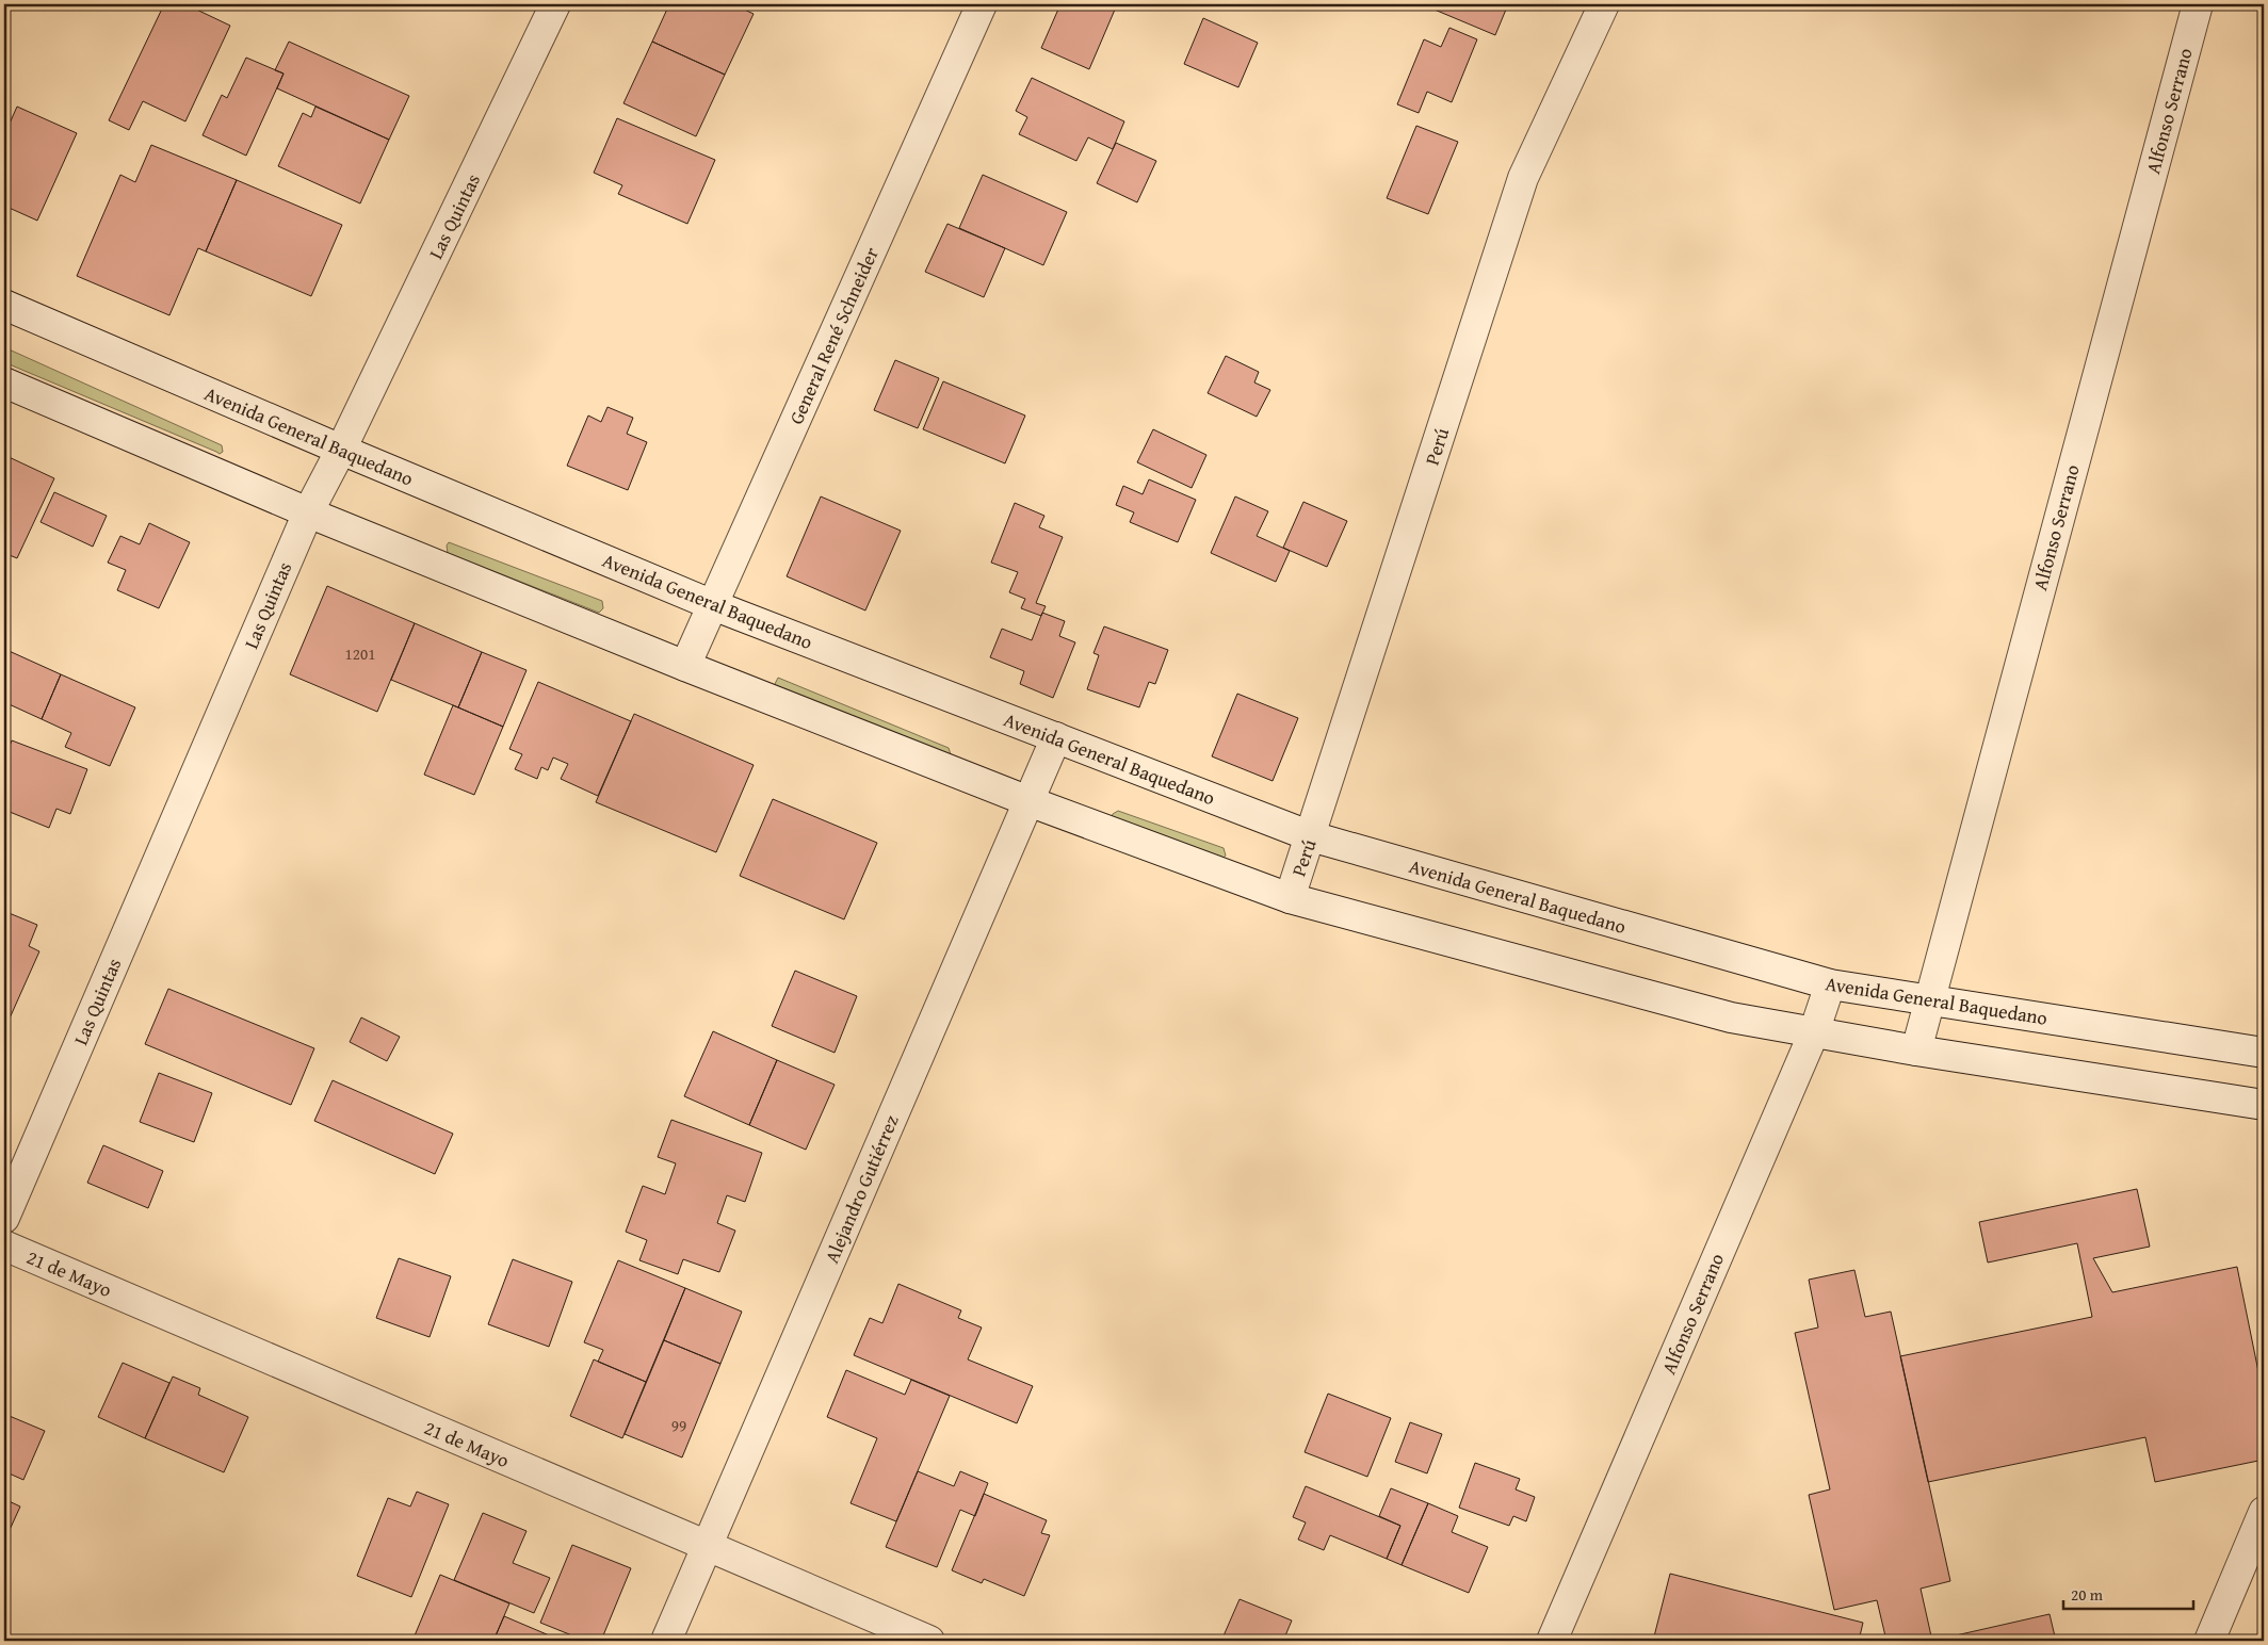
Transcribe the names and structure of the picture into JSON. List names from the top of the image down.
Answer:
{
  "streets": {
    "street": [
      "Alfonso Serrano",
      "Las Quintas",
      "General René Schneider",
      "Avenida General Baquedano",
      "Perú",
      "Alejandro Gutiérrez",
      "21 de Mayo"
    ]
  },
  "crossings": [
    ["Alfonso Serrano", "Avenida General Baquedano"],
    ["Las Quintas", "Avenida General Baquedano"],
    ["General René Schneider", "Avenida General Baquedano"],
    ["Avenida General Baquedano", "Perú"],
    ["Avenida General Baquedano", "Alejandro Gutiérrez"],
    ["Alejandro Gutiérrez", "21 de Mayo"]
  ],
  "house_numbers": ["1201", "99"],
  "scale_bar": "20 m"
}
